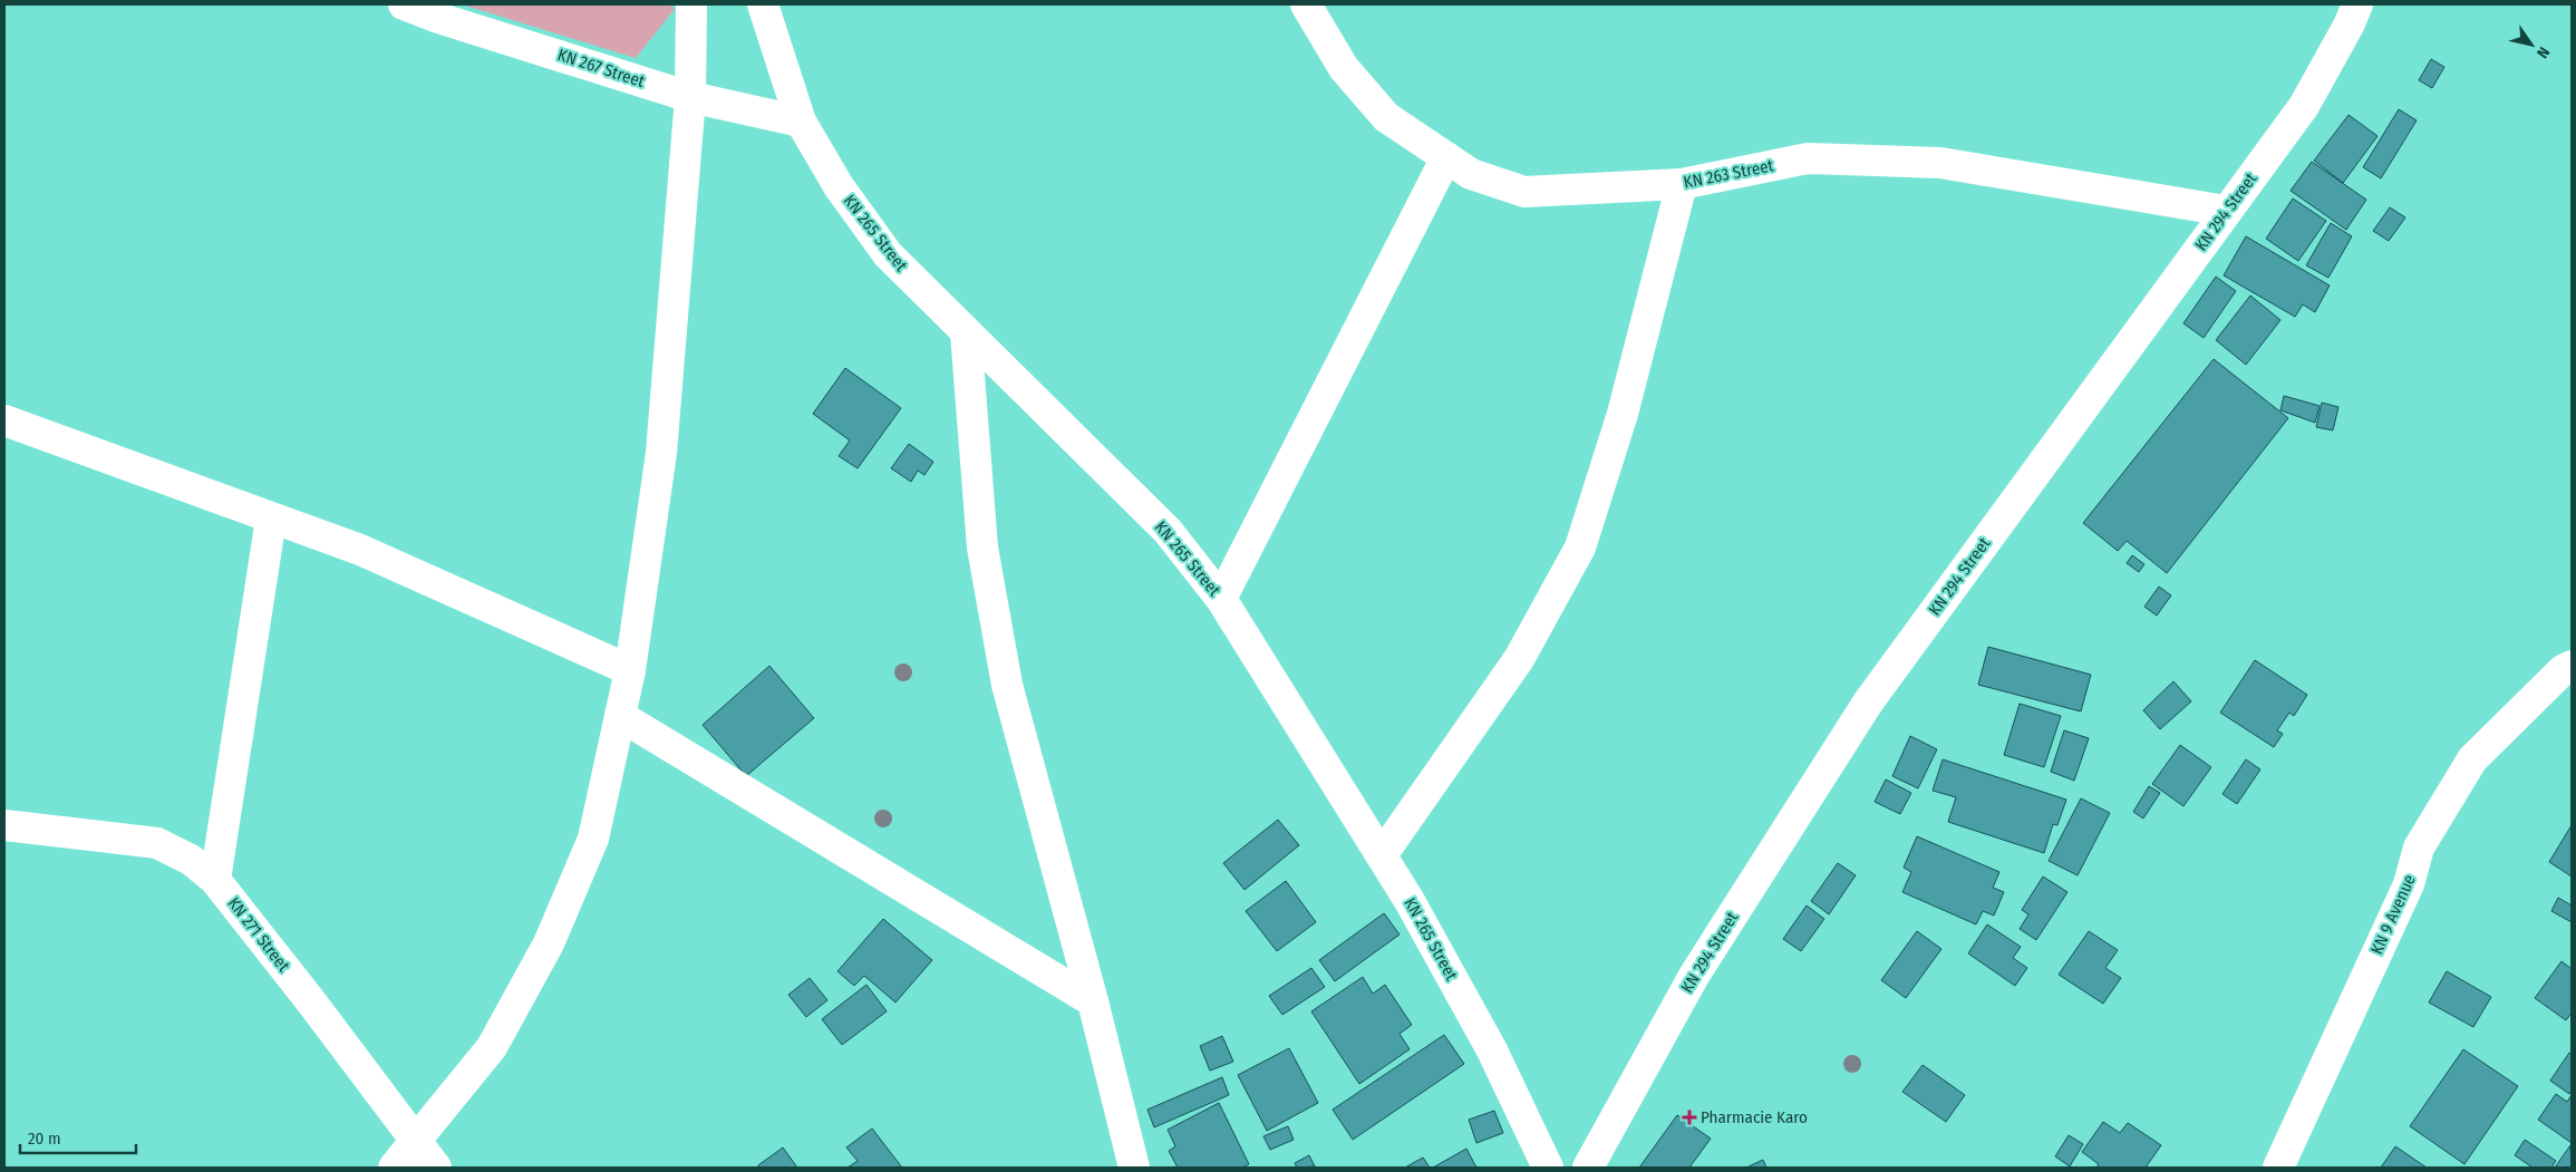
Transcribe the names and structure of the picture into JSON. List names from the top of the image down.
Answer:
{
  "streets": {
    "street": [
      "KN 267 Street",
      "KN 263 Street",
      "KN 294 Street",
      "KN 265 Street",
      "KN 9 Avenue",
      "KN 271 Street"
    ]
  },
  "crossings": [
    ["KN 267 Street", "KN 265 Street"],
    ["KN 263 Street", "KN 294 Street"]
  ],
  "places": {
    "health": ["Pharmacie Karo"]
  },
  "scale_bar": "20 m",
  "north": "bottom right"
}
